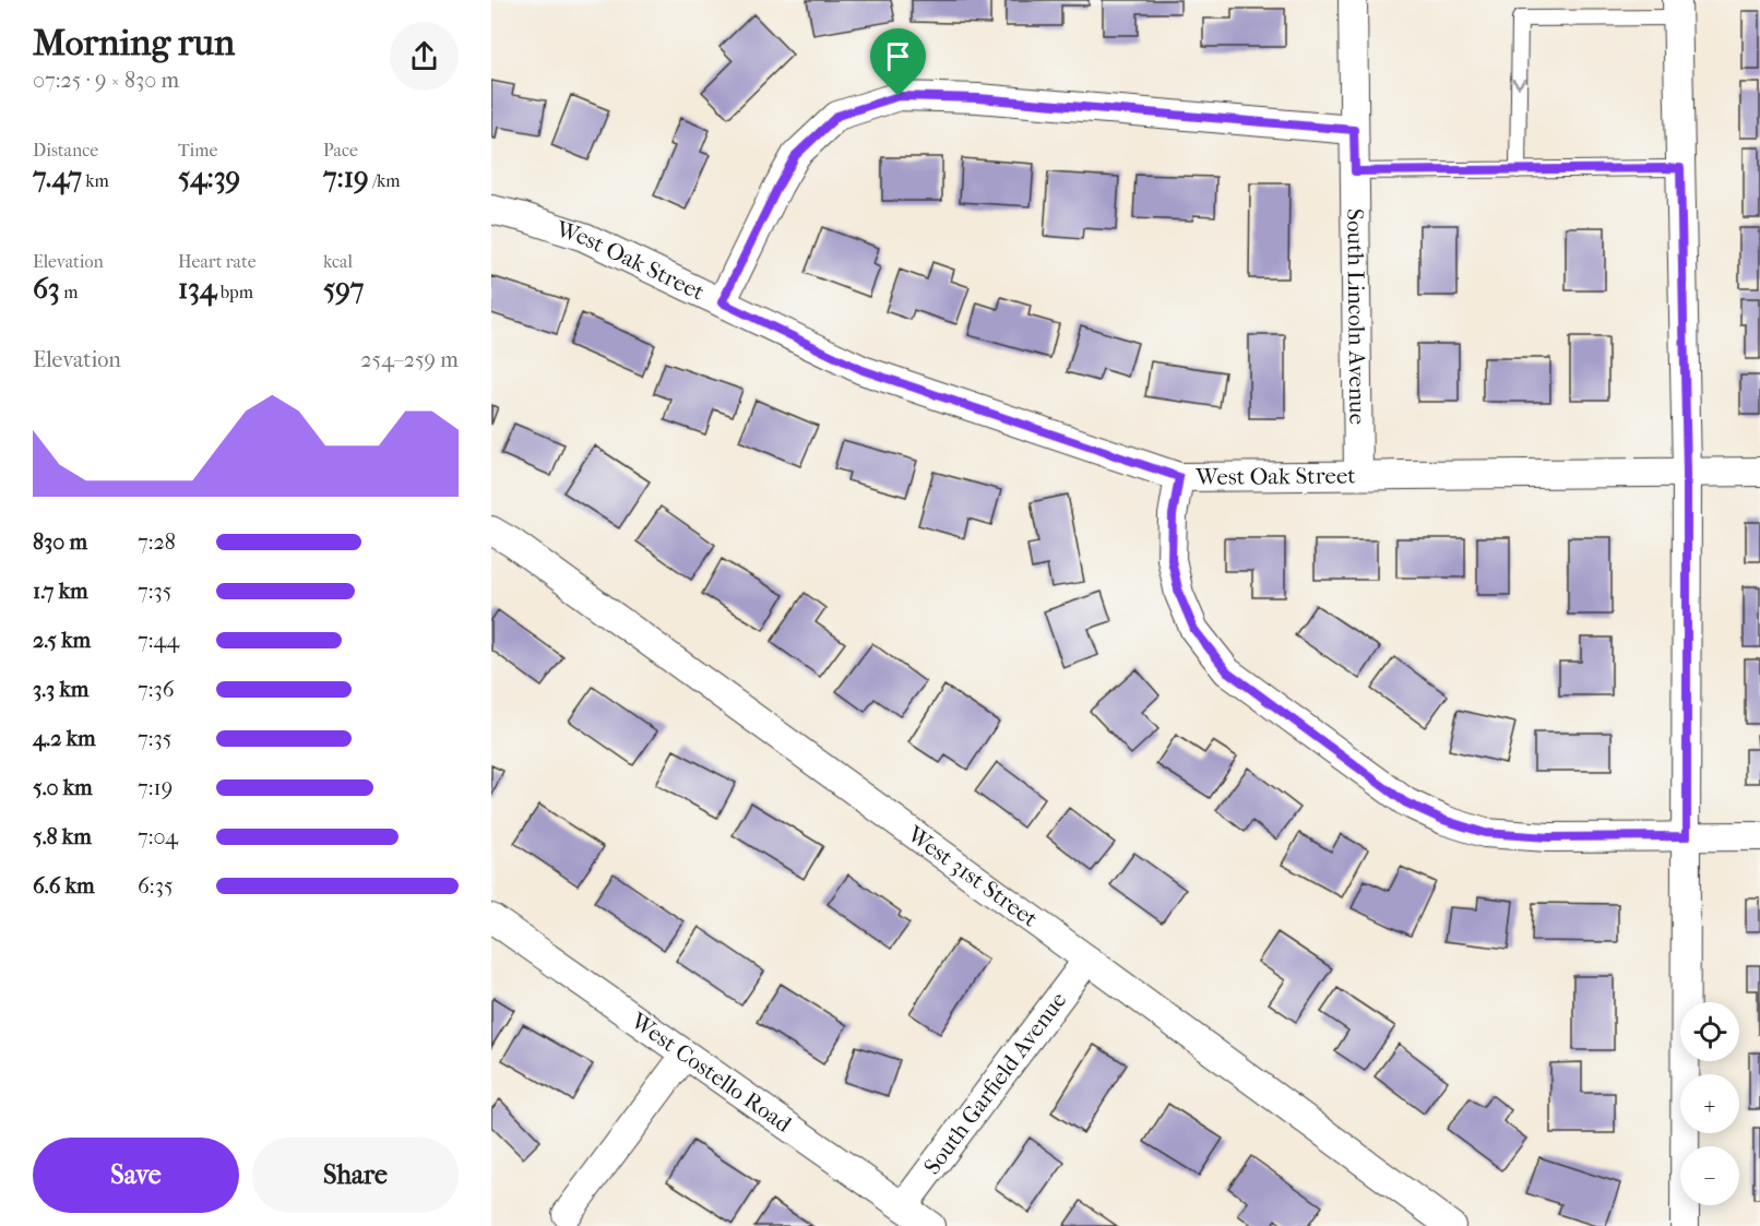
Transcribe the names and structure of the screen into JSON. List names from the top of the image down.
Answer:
{
  "streets": {
    "street": [
      "West Oak Street",
      "South Lincoln Avenue",
      "West 31st Street",
      "West Costello Road",
      "South Garfield Avenue"
    ]
  },
  "crossings": [
    ["West Oak Street", "South Lincoln Avenue"],
    ["West 31st Street", "South Garfield Avenue"],
    ["West Costello Road", "South Garfield Avenue"]
  ],
  "page": {
    "heading": ["Morning run", "07:25 · 9 × 830 m"],
    "stats": [
      ["Distance", "7.47 km"],
      ["Time", "54:39"],
      ["Pace", "7:19 /km"],
      ["Elevation", "63 m"],
      ["Heart rate", "134 bpm"],
      ["kcal", "597"]
    ],
    "chart": ["Elevation", "254–259 m"],
    "list": [
      {
        "name": "830 m",
        "note": "7:28"
      },
      {
        "name": "1.7 km",
        "note": "7:35"
      },
      {
        "name": "2.5 km",
        "note": "7:44"
      },
      {
        "name": "3.3 km",
        "note": "7:36"
      },
      {
        "name": "4.2 km",
        "note": "7:35"
      },
      {
        "name": "5.0 km",
        "note": "7:19"
      },
      {
        "name": "5.8 km",
        "note": "7:04"
      },
      {
        "name": "6.6 km",
        "note": "6:35"
      }
    ],
    "map_buttons": ["+", "−"],
    "buttons": ["Save", "Share"]
  }
}
